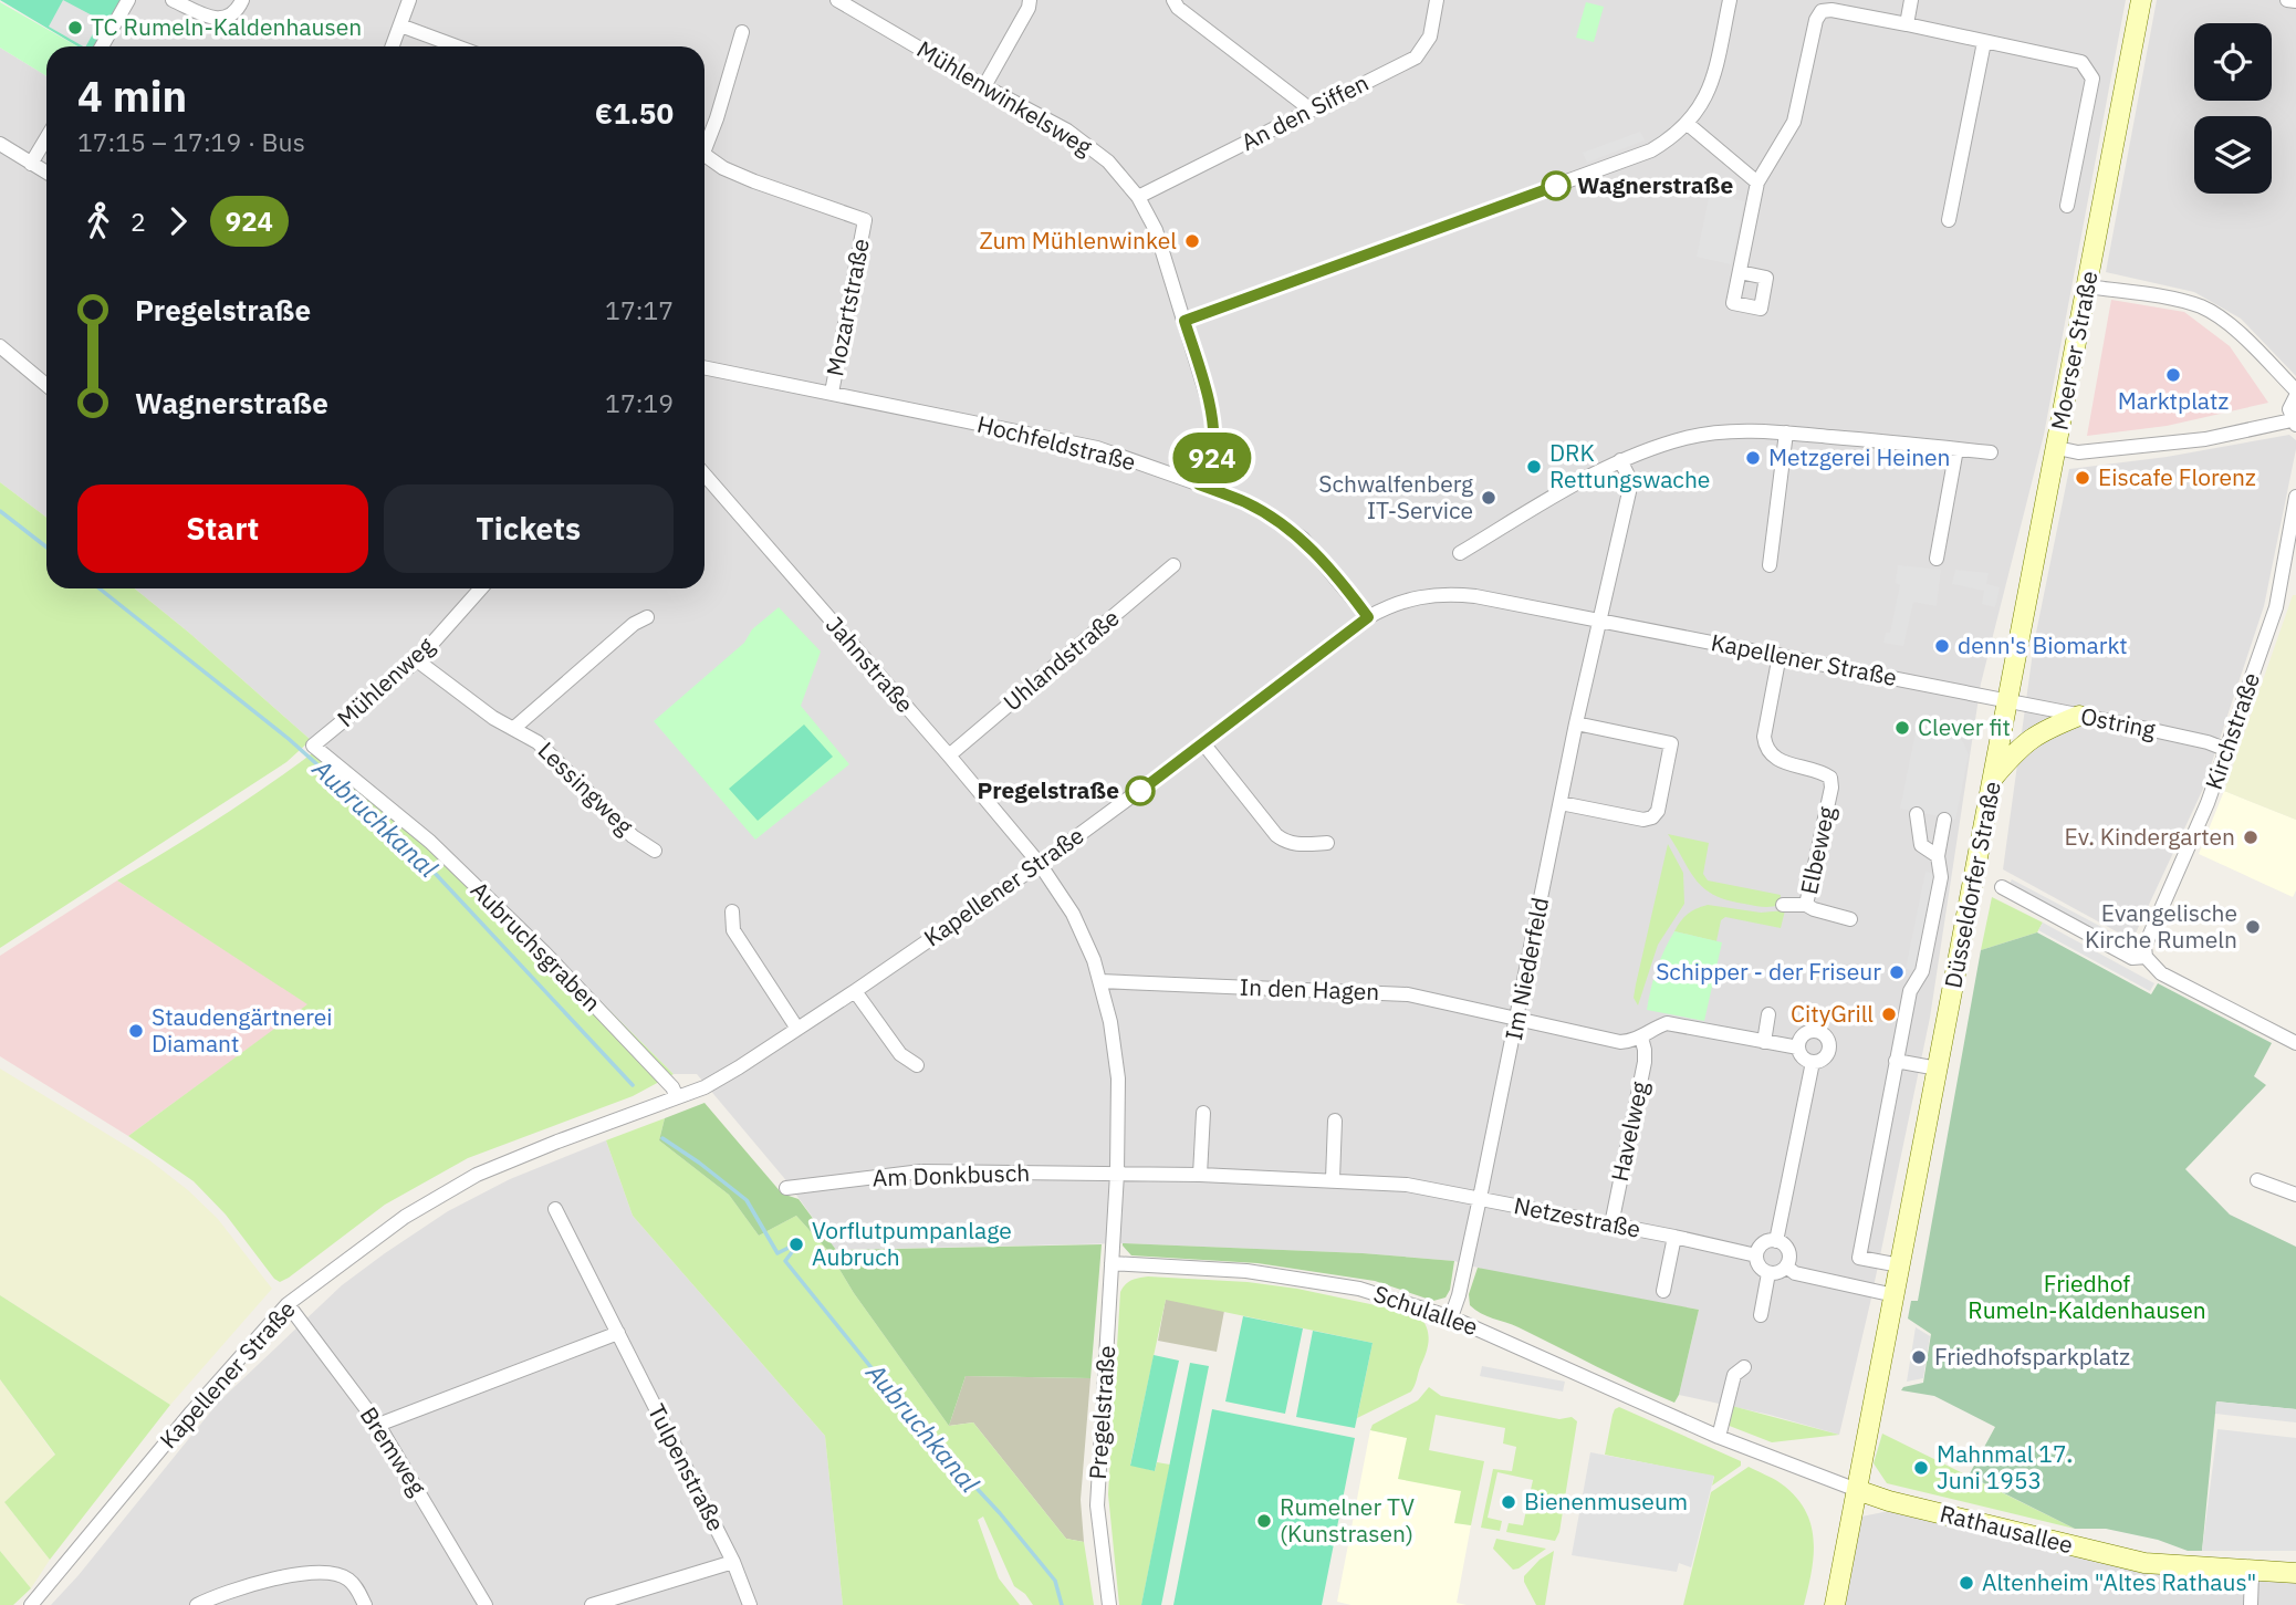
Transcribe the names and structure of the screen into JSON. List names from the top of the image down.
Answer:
{
  "streets": {
    "main road": ["Moerser Straße", "Düsseldorfer Straße", "Rathausallee"],
    "street": [
      "Mühlenwinkelsweg",
      "An den Siffen",
      "Mozartstraße",
      "Hochfeldstraße",
      "Uhlandstraße",
      "Kapellener Straße",
      "Jahnstraße",
      "Mühlenweg",
      "Ostring",
      "Kirchstraße",
      "Lessingweg",
      "Elbeweg",
      "Aubruchsgraben",
      "Im Niederfeld",
      "In den Hagen",
      "Havelweg",
      "Am Donkbusch",
      "Netzestraße",
      "Schulallee",
      "Pregelstraße",
      "Bremweg",
      "Tulpenstraße"
    ]
  },
  "crossings": [
    ["Mühlenwinkelsweg", "An den Siffen"],
    ["Mühlenwinkelsweg", "Hochfeldstraße"],
    ["Mozartstraße", "Hochfeldstraße"],
    ["Moerser Straße", "Kapellener Straße"],
    ["Moerser Straße", "Ostring"],
    ["Moerser Straße", "Düsseldorfer Straße"],
    ["Hochfeldstraße", "Kapellener Straße"],
    ["Uhlandstraße", "Jahnstraße"],
    ["Kapellener Straße", "Jahnstraße"],
    ["Kapellener Straße", "Ostring"],
    ["Kapellener Straße", "Elbeweg"],
    ["Kapellener Straße", "Düsseldorfer Straße"],
    ["Kapellener Straße", "Aubruchsgraben"],
    ["Kapellener Straße", "Im Niederfeld"],
    ["Kapellener Straße", "Pregelstraße"],
    ["Kapellener Straße", "Bremweg"],
    ["Jahnstraße", "Pregelstraße"],
    ["Mühlenweg", "Lessingweg"],
    ["Mühlenweg", "Aubruchsgraben"],
    ["Ostring", "Kirchstraße"],
    ["Ostring", "Düsseldorfer Straße"],
    ["Düsseldorfer Straße", "Schulallee"],
    ["Düsseldorfer Straße", "Rathausallee"],
    ["Im Niederfeld", "In den Hagen"],
    ["Im Niederfeld", "Netzestraße"],
    ["Im Niederfeld", "Schulallee"],
    ["In den Hagen", "Havelweg"],
    ["In den Hagen", "Pregelstraße"],
    ["Havelweg", "Netzestraße"],
    ["Am Donkbusch", "Netzestraße"],
    ["Am Donkbusch", "Pregelstraße"],
    ["Schulallee", "Pregelstraße"],
    ["Schulallee", "Rathausallee"]
  ],
  "water": ["Aubruchkanal"],
  "parks": ["Friedhof Rumeln-Kaldenhausen"],
  "places": [
    "TC Rumeln-Kaldenhausen",
    "Wagnerstraße",
    "Zum Mühlenwinkel",
    "Marktplatz",
    "Metzgerei Heinen",
    "DRK Rettungswache",
    "Eiscafe Florenz",
    "Schwalfenberg IT-Service",
    "denn's Biomarkt",
    "Clever fit",
    "Pregelstraße",
    "Ev. Kindergarten",
    "Evangelische Kirche Rumeln",
    "Schipper - der Friseur",
    "CityGrill",
    "Staudengärtnerei Diamant",
    "Vorflutpumpanlage Aubruch",
    "Friedhofsparkplatz",
    "Mahnmal 17. Juni 1953",
    "Bienenmuseum",
    "Rumelner TV (Kunstrasen)",
    "Altenheim \"Altes Rathaus\""
  ],
  "lines": ["bus line 924"],
  "page": {
    "on_map": "924",
    "heading": ["4 min", "17:15 – 17:19 · Bus", "€1.50"],
    "legs": ["2", "924"],
    "list": [
      {
        "name": "Pregelstraße",
        "value": "17:17"
      },
      {
        "name": "Wagnerstraße",
        "value": "17:19"
      }
    ],
    "buttons": ["Start", "Tickets"]
  }
}
